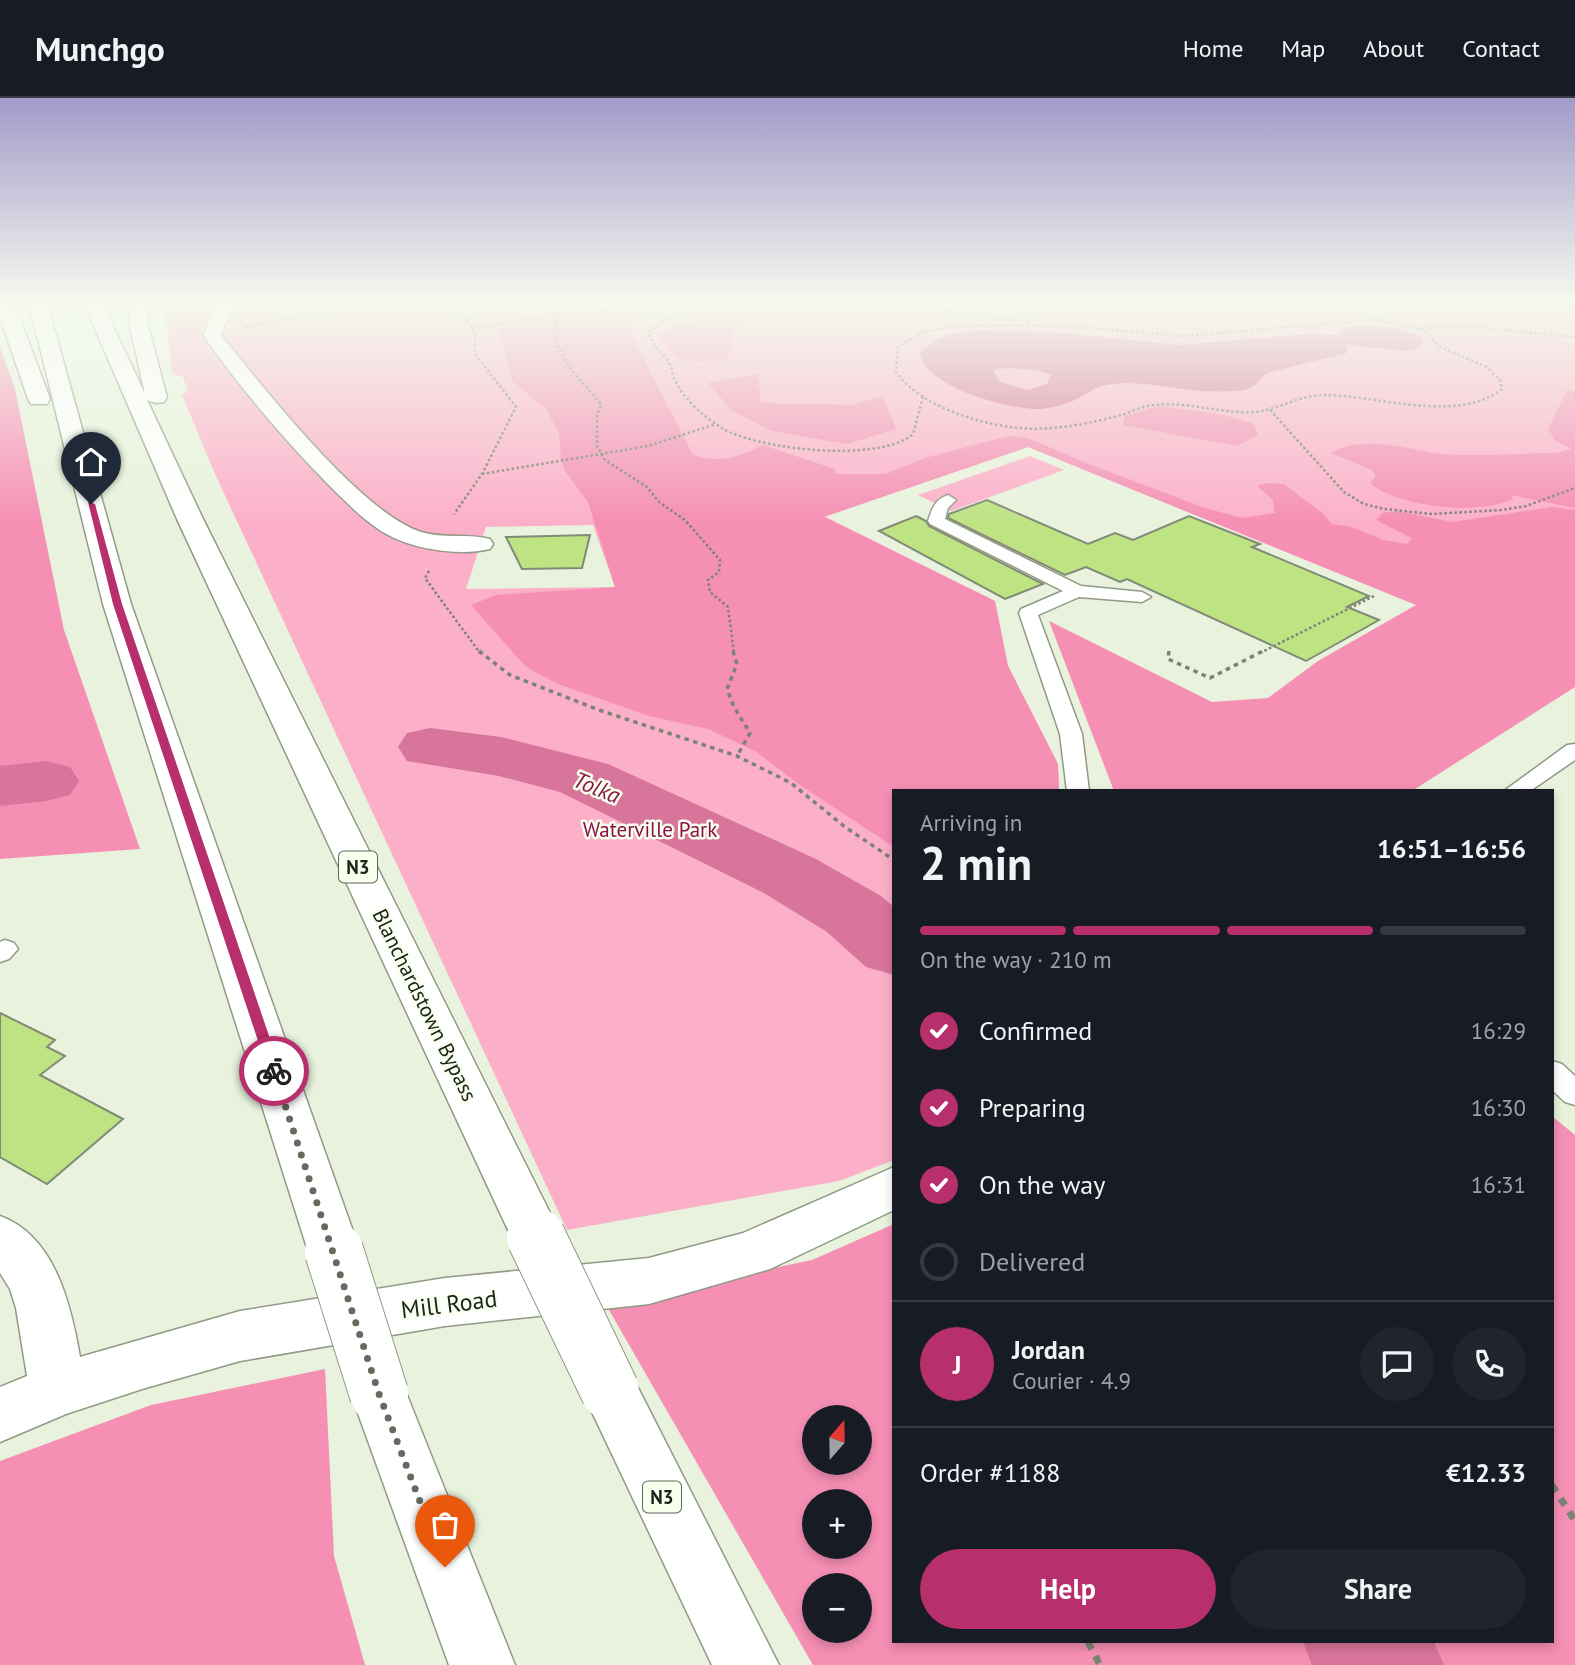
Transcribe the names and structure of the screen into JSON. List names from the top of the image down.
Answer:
{
  "streets": {
    "main road": ["N3", "Blanchardstown Bypass", "Mill Road"]
  },
  "crossings": [
    ["N3", "Blanchardstown Bypass"]
  ],
  "water": ["Tolka"],
  "parks": ["Waterville Park"],
  "north": "top",
  "page": {
    "header": "Munchgo",
    "nav": [
      "Home",
      "Map",
      "About",
      "Contact"
    ],
    "heading": ["2 min", "Arriving in", "16:51–16:56"],
    "panel": [
      "Jordan",
      "Courier · 4.9",
      "Order #1188",
      "€12.33"
    ],
    "bar": "On the way · 210 m",
    "list": [
      ["Confirmed", "16:29"],
      ["Preparing", "16:30"],
      ["On the way", "16:31"],
      "Delivered"
    ],
    "round": "J",
    "map_buttons": ["+", "−"],
    "buttons": ["Help", "Share"]
  }
}
